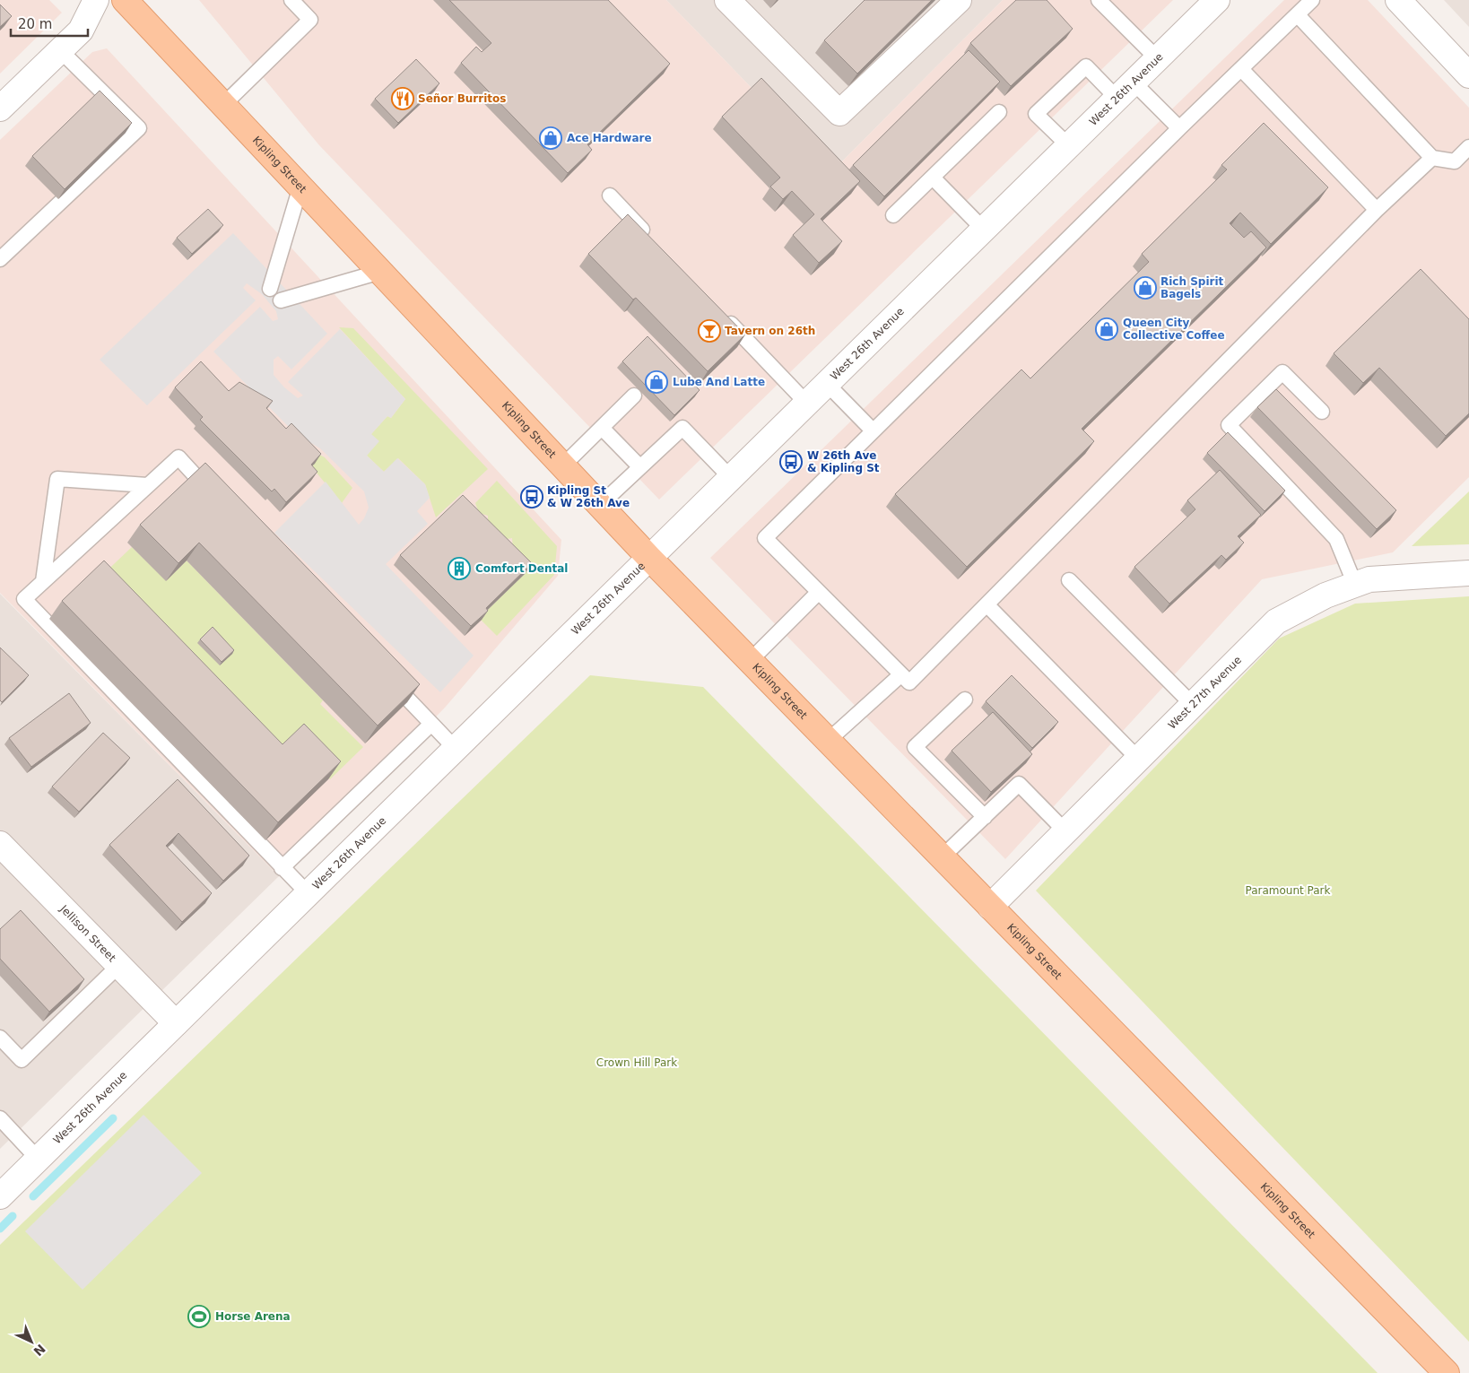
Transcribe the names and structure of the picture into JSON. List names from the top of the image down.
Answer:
{
  "streets": {
    "main road": ["Kipling Street"],
    "street": ["West 26th Avenue", "West 27th Avenue", "Jellison Street"]
  },
  "crossings": [
    ["West 26th Avenue", "Kipling Street"],
    ["West 26th Avenue", "Jellison Street"],
    ["Kipling Street", "West 27th Avenue"]
  ],
  "parks": ["Paramount Park", "Crown Hill Park"],
  "places": {
    "restaurant": ["Señor Burritos"],
    "shop": [
      "Ace Hardware",
      "Rich Spirit Bagels",
      "Queen City Collective Coffee",
      "Lube And Latte"
    ],
    "bar": ["Tavern on 26th"],
    "bus stop": ["W 26th Ave & Kipling St", "Kipling St & W 26th Ave"],
    "building": ["Comfort Dental"],
    "sports": ["Horse Arena"]
  },
  "scale_bar": "20 m",
  "north": "bottom right"
}
